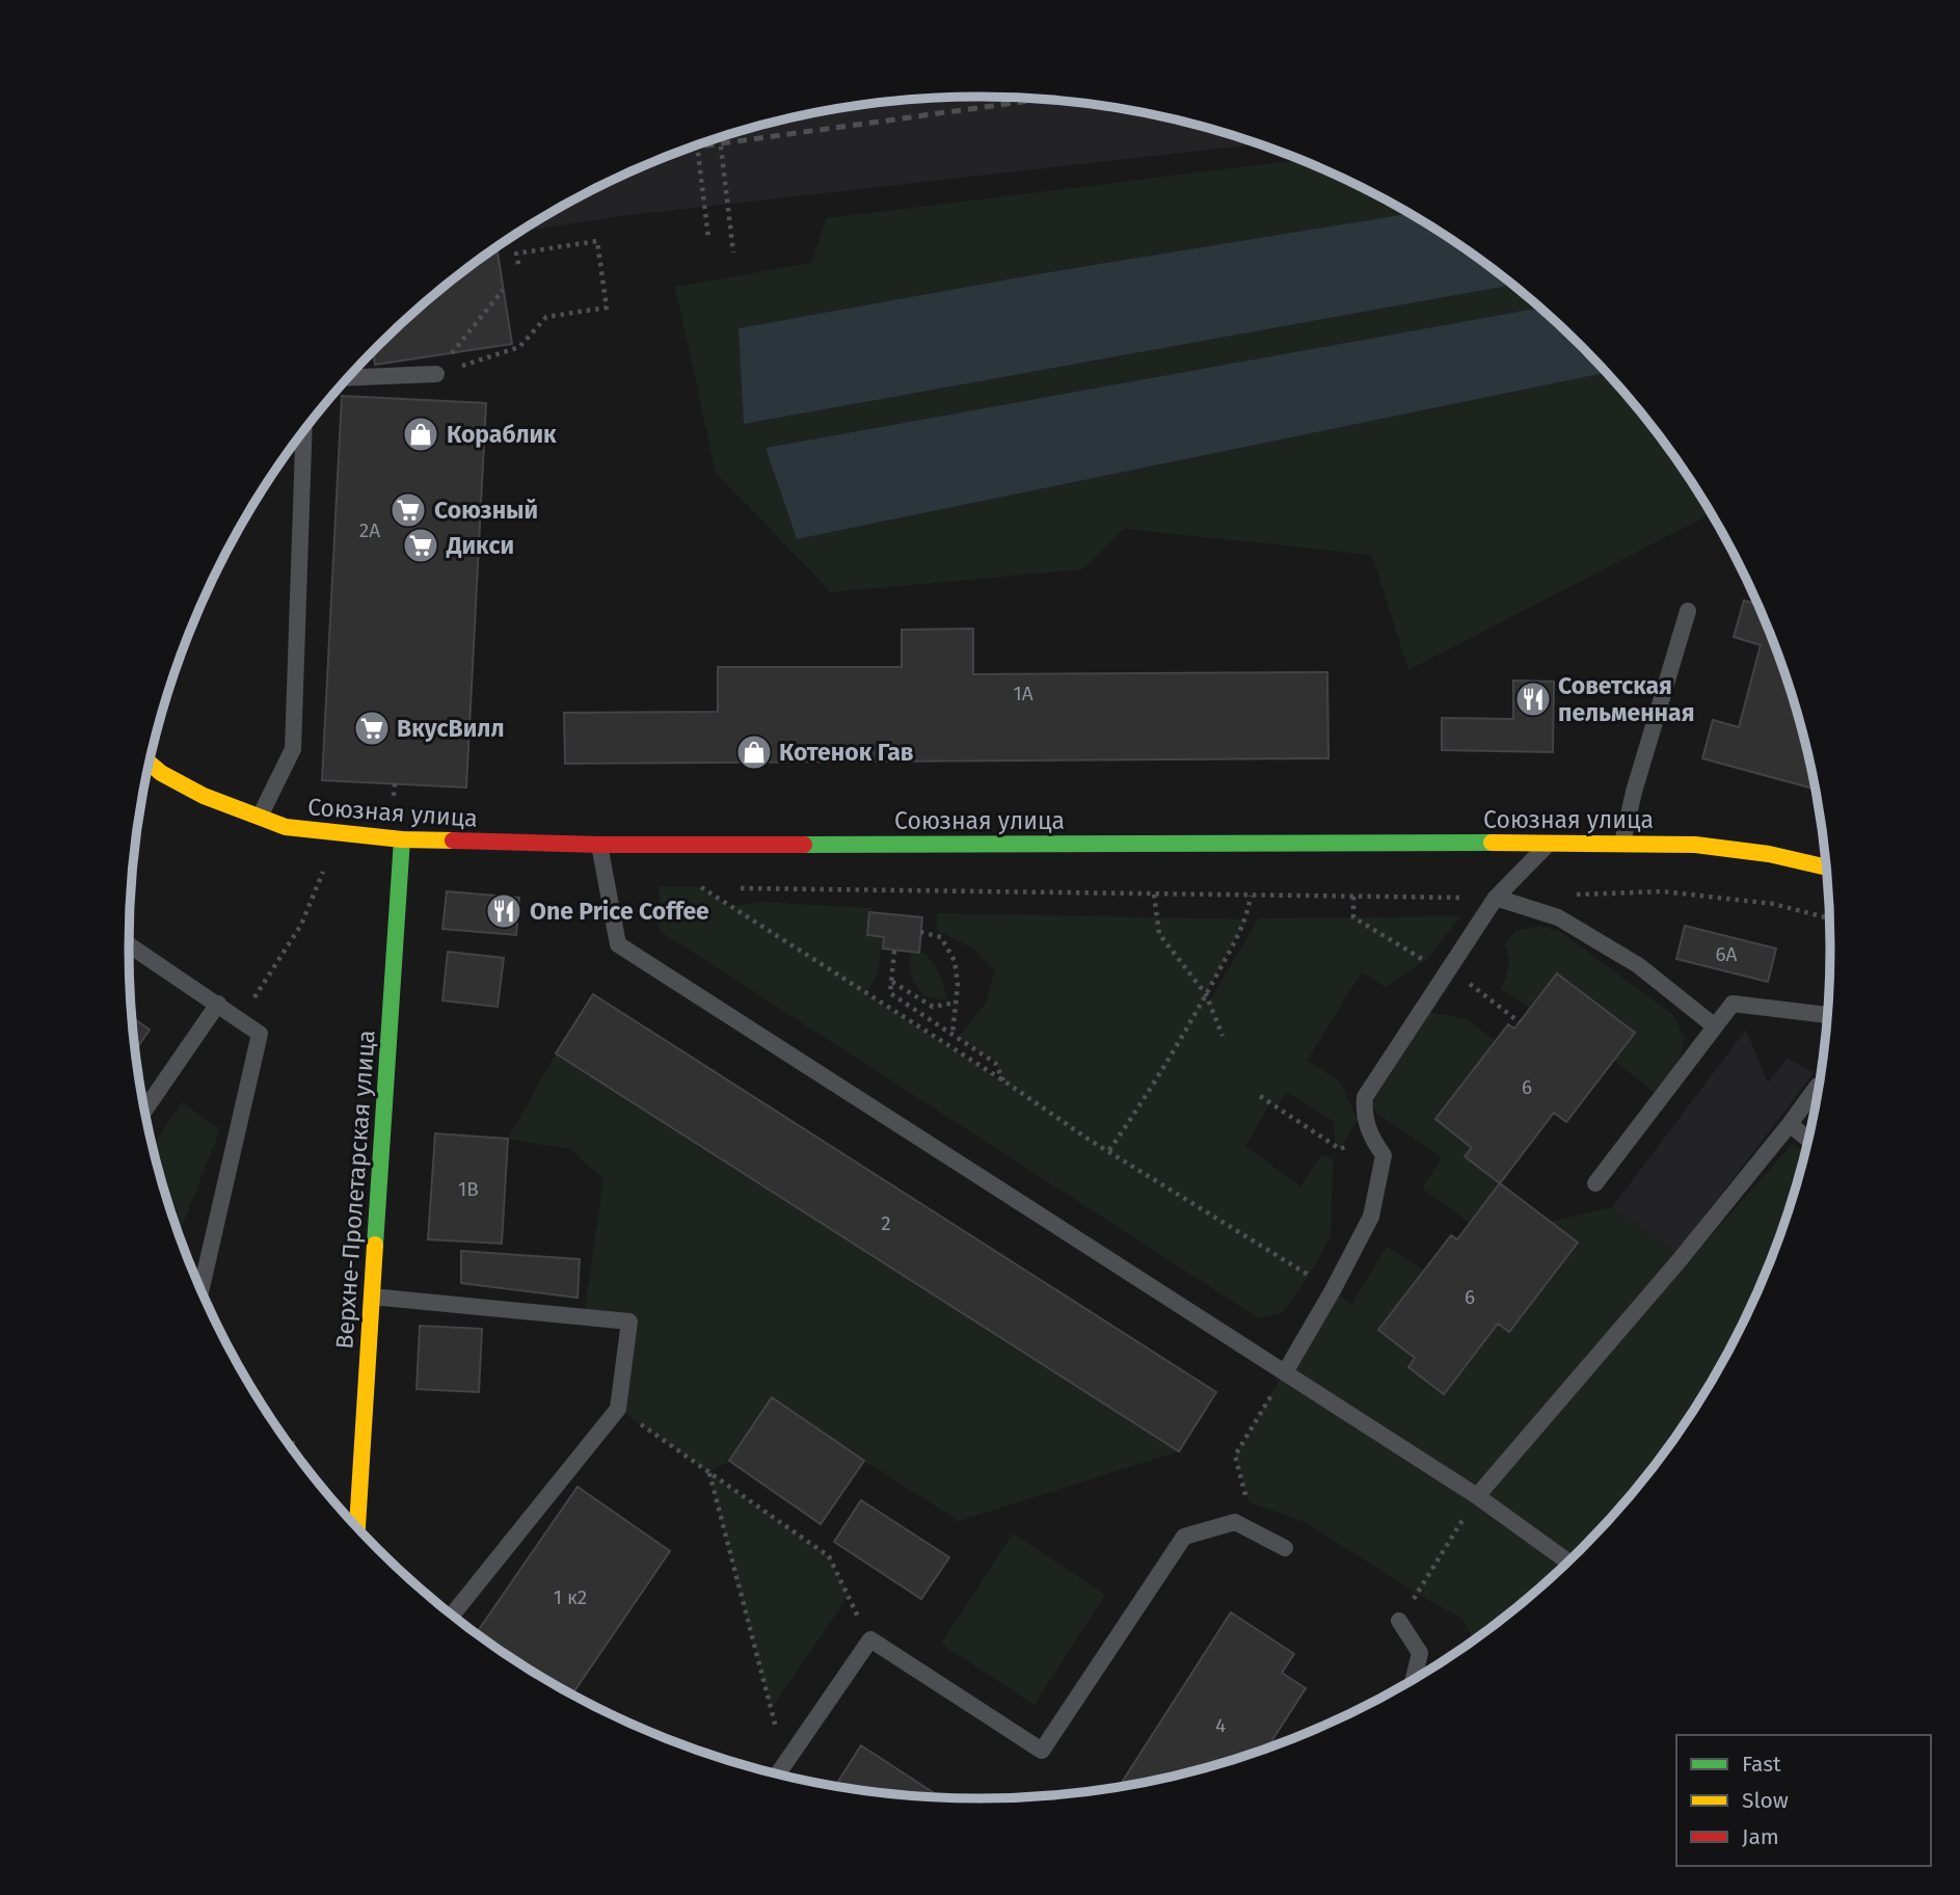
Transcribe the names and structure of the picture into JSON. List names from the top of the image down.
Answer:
{
  "streets": {
    "street": ["Союзная улица", "Верхне-Пролетарская улица"]
  },
  "crossings": [
    ["Союзная улица", "Верхне-Пролетарская улица"]
  ],
  "places": {
    "shop": ["Кораблик", "Котенок Гав"],
    "supermarket": ["Союзный", "Дикси", "ВкусВилл"],
    "restaurant": ["Советская пельменная", "One Price Coffee"]
  },
  "house_numbers": [
    "2А",
    "1А",
    "6А",
    "6",
    "1В",
    "2",
    "6",
    "1 к2",
    "4"
  ],
  "legend": ["Fast", "Slow", "Jam"]
}
